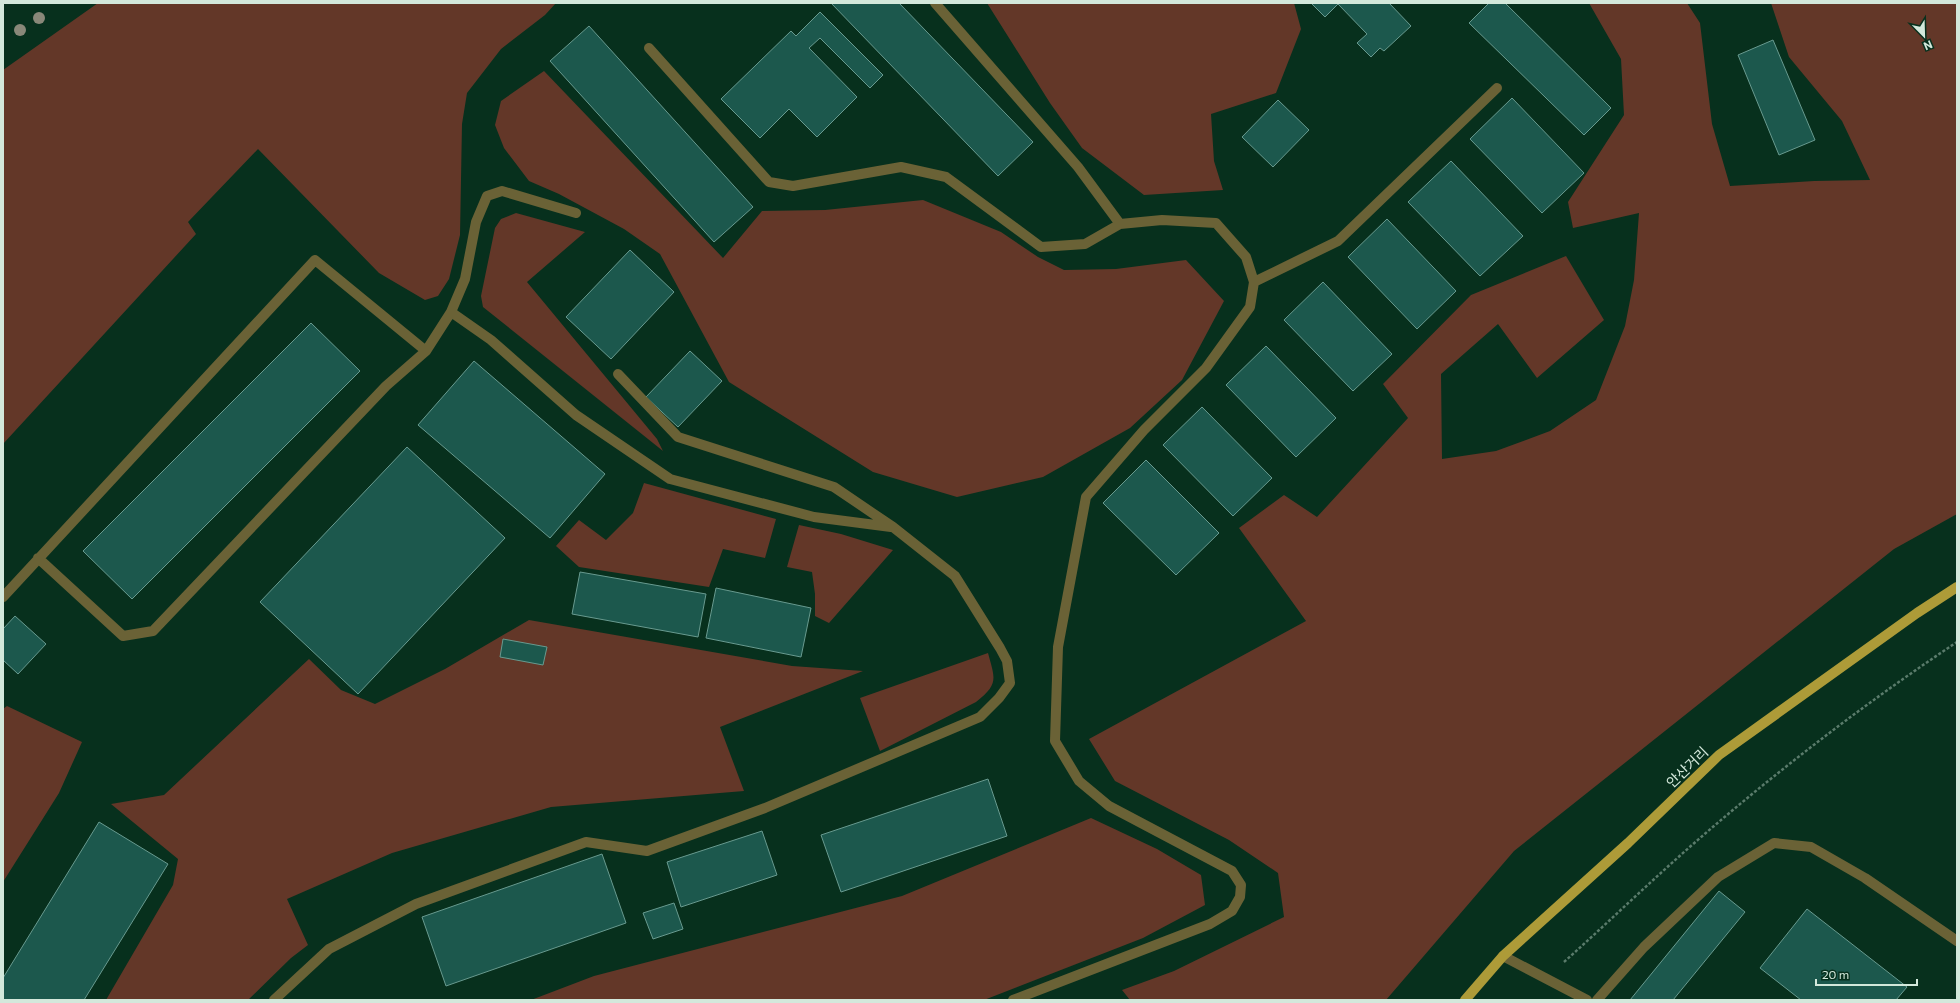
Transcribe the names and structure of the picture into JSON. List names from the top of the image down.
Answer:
{
  "streets": {
    "main road": ["안산거리"]
  },
  "scale_bar": "20 m",
  "north": "bottom right"
}
